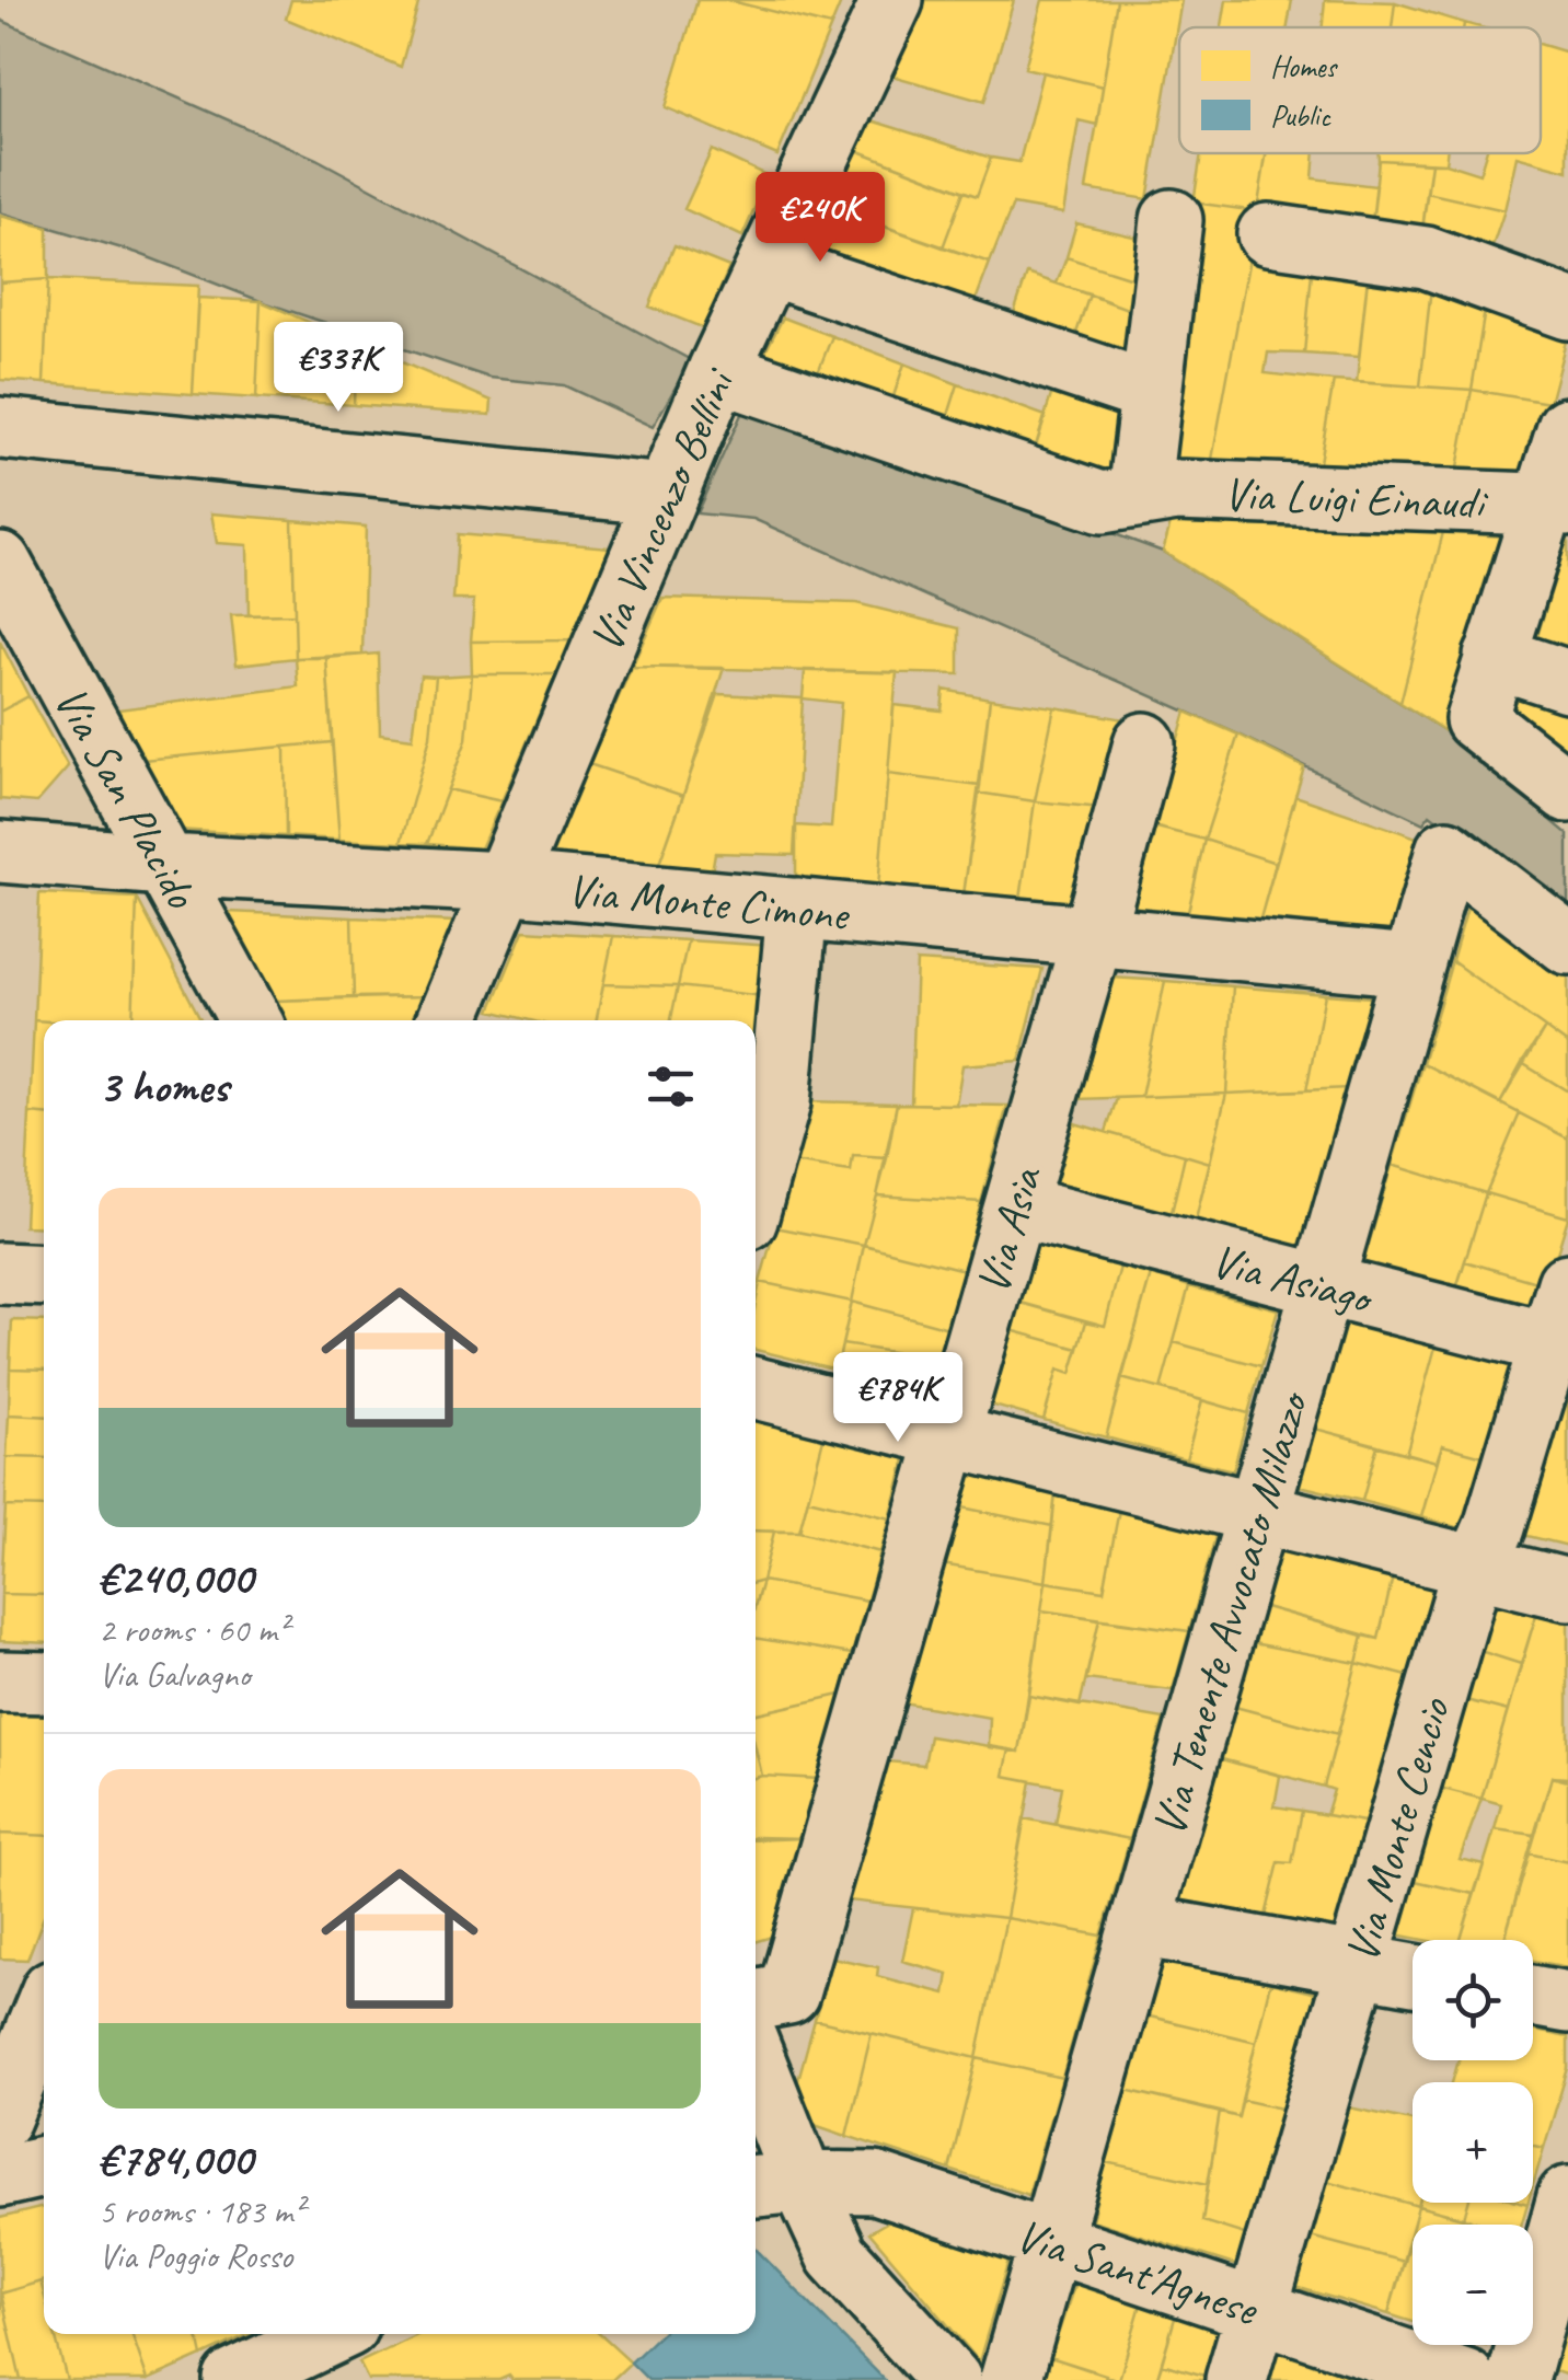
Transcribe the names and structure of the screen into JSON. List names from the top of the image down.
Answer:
{
  "streets": {
    "street": [
      "Via Luigi Einaudi",
      "Via Vincenzo Bellini",
      "Via San Placido",
      "Via Monte Cimone",
      "Via Asia",
      "Via Asiago",
      "Via Tenente Avvocato Milazzo",
      "Via Monte Cencio",
      "Via Sant'Agnese"
    ]
  },
  "crossings": [
    ["Via Luigi Einaudi", "Via Vincenzo Bellini"],
    ["Via Vincenzo Bellini", "Via Monte Cimone"],
    ["Via San Placido", "Via Monte Cimone"],
    ["Via Monte Cimone", "Via Asia"],
    ["Via Monte Cimone", "Via Tenente Avvocato Milazzo"],
    ["Via Asia", "Via Asiago"],
    ["Via Asiago", "Via Tenente Avvocato Milazzo"],
    ["Via Asiago", "Via Monte Cencio"],
    ["Via Tenente Avvocato Milazzo", "Via Sant'Agnese"],
    ["Via Monte Cencio", "Via Sant'Agnese"]
  ],
  "legend": ["Homes", "Public"],
  "page": {
    "price": ["€240K", "€337K", "€784K"],
    "heading": "3 homes",
    "list": [
      {
        "name": "€240,000",
        "note": "2 rooms · 60 m² · Via Galvagno"
      },
      {
        "name": "€784,000",
        "note": "5 rooms · 183 m² · Via Poggio Rosso"
      }
    ],
    "map_buttons": ["+", "−"]
  }
}
